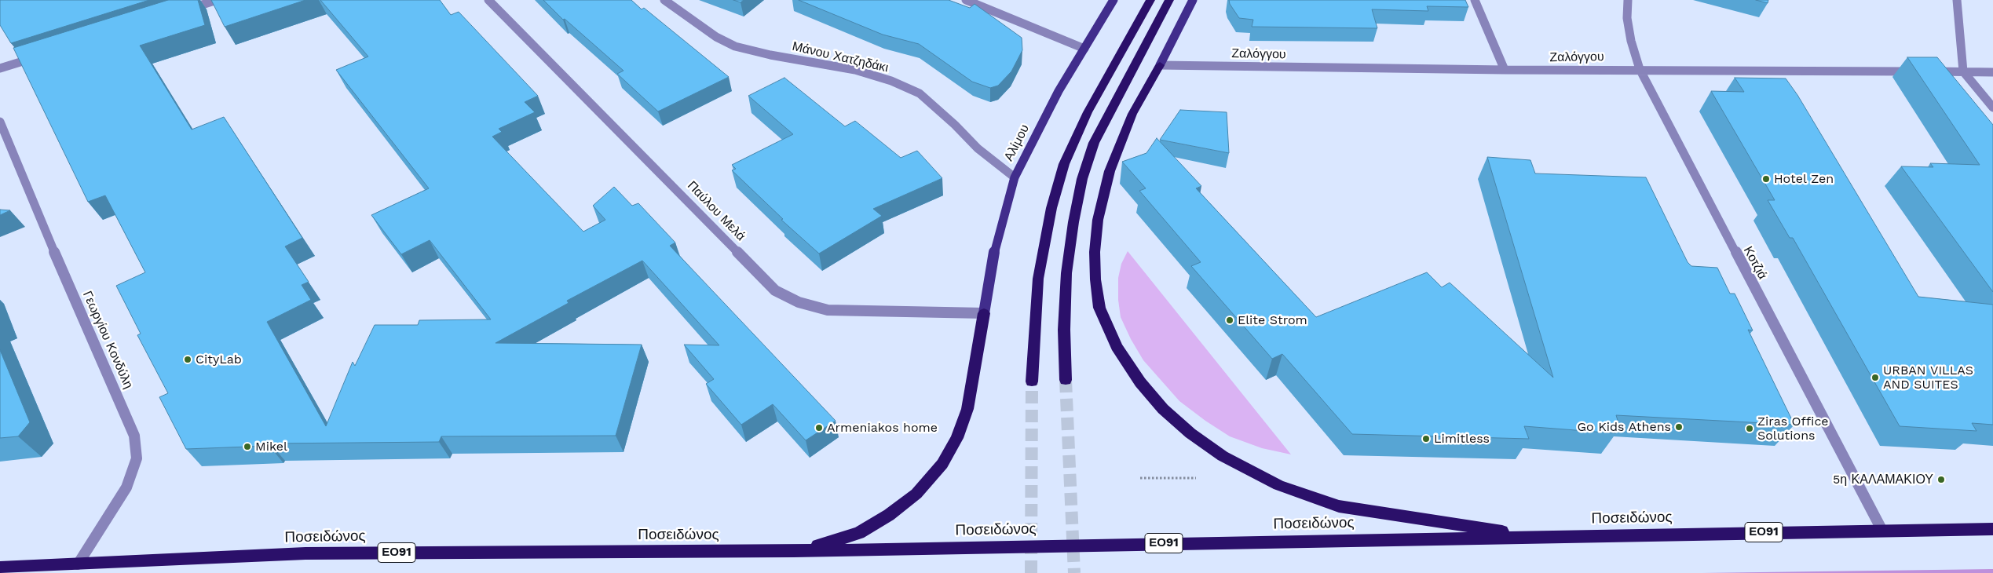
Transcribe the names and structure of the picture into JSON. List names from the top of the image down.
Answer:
{
  "streets": {
    "highway": ["Ποσειδώνος", "ΕΟ91"],
    "main road": ["Αλίμου"],
    "street": [
      "Ζαλόγγου",
      "Μάνου Χατζηδάκι",
      "Παύλου Μελά",
      "Κοτζιά",
      "Γεωργίου Κονδύλη"
    ]
  },
  "crossings": [
    ["Ζαλόγγου", "Κοτζιά"],
    ["Μάνου Χατζηδάκι", "Αλίμου"],
    ["Αλίμου", "Παύλου Μελά"],
    ["Κοτζιά", "Ποσειδώνος"],
    ["Γεωργίου Κονδύλη", "Ποσειδώνος"]
  ],
  "places": [
    "Hotel Zen",
    "Elite Strom",
    "CityLab",
    "URBAN VILLAS AND SUITES",
    "Go Kids Athens",
    "Armeniakos home",
    "Ziras Office Solutions",
    "Limitless",
    "Mikel",
    "5η ΚΑΛΑΜΑΚΙΟΥ"
  ]
}
